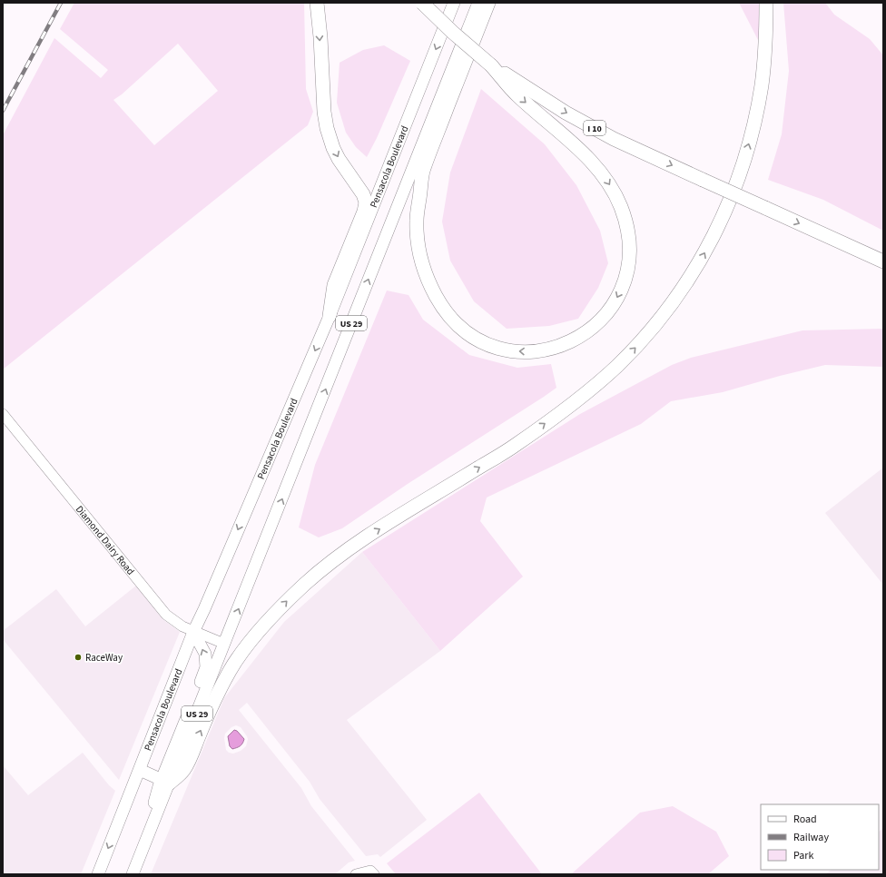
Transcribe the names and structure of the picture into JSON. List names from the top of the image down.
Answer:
{
  "streets": {
    "highway": ["I 10"],
    "main road": ["Pensacola Boulevard", "US 29"],
    "street": ["Diamond Dairy Road"]
  },
  "crossings": [
    ["Pensacola Boulevard", "Diamond Dairy Road"],
    ["US 29", "Diamond Dairy Road"]
  ],
  "places": ["RaceWay"],
  "legend": ["Road", "Railway", "Park"]
}
